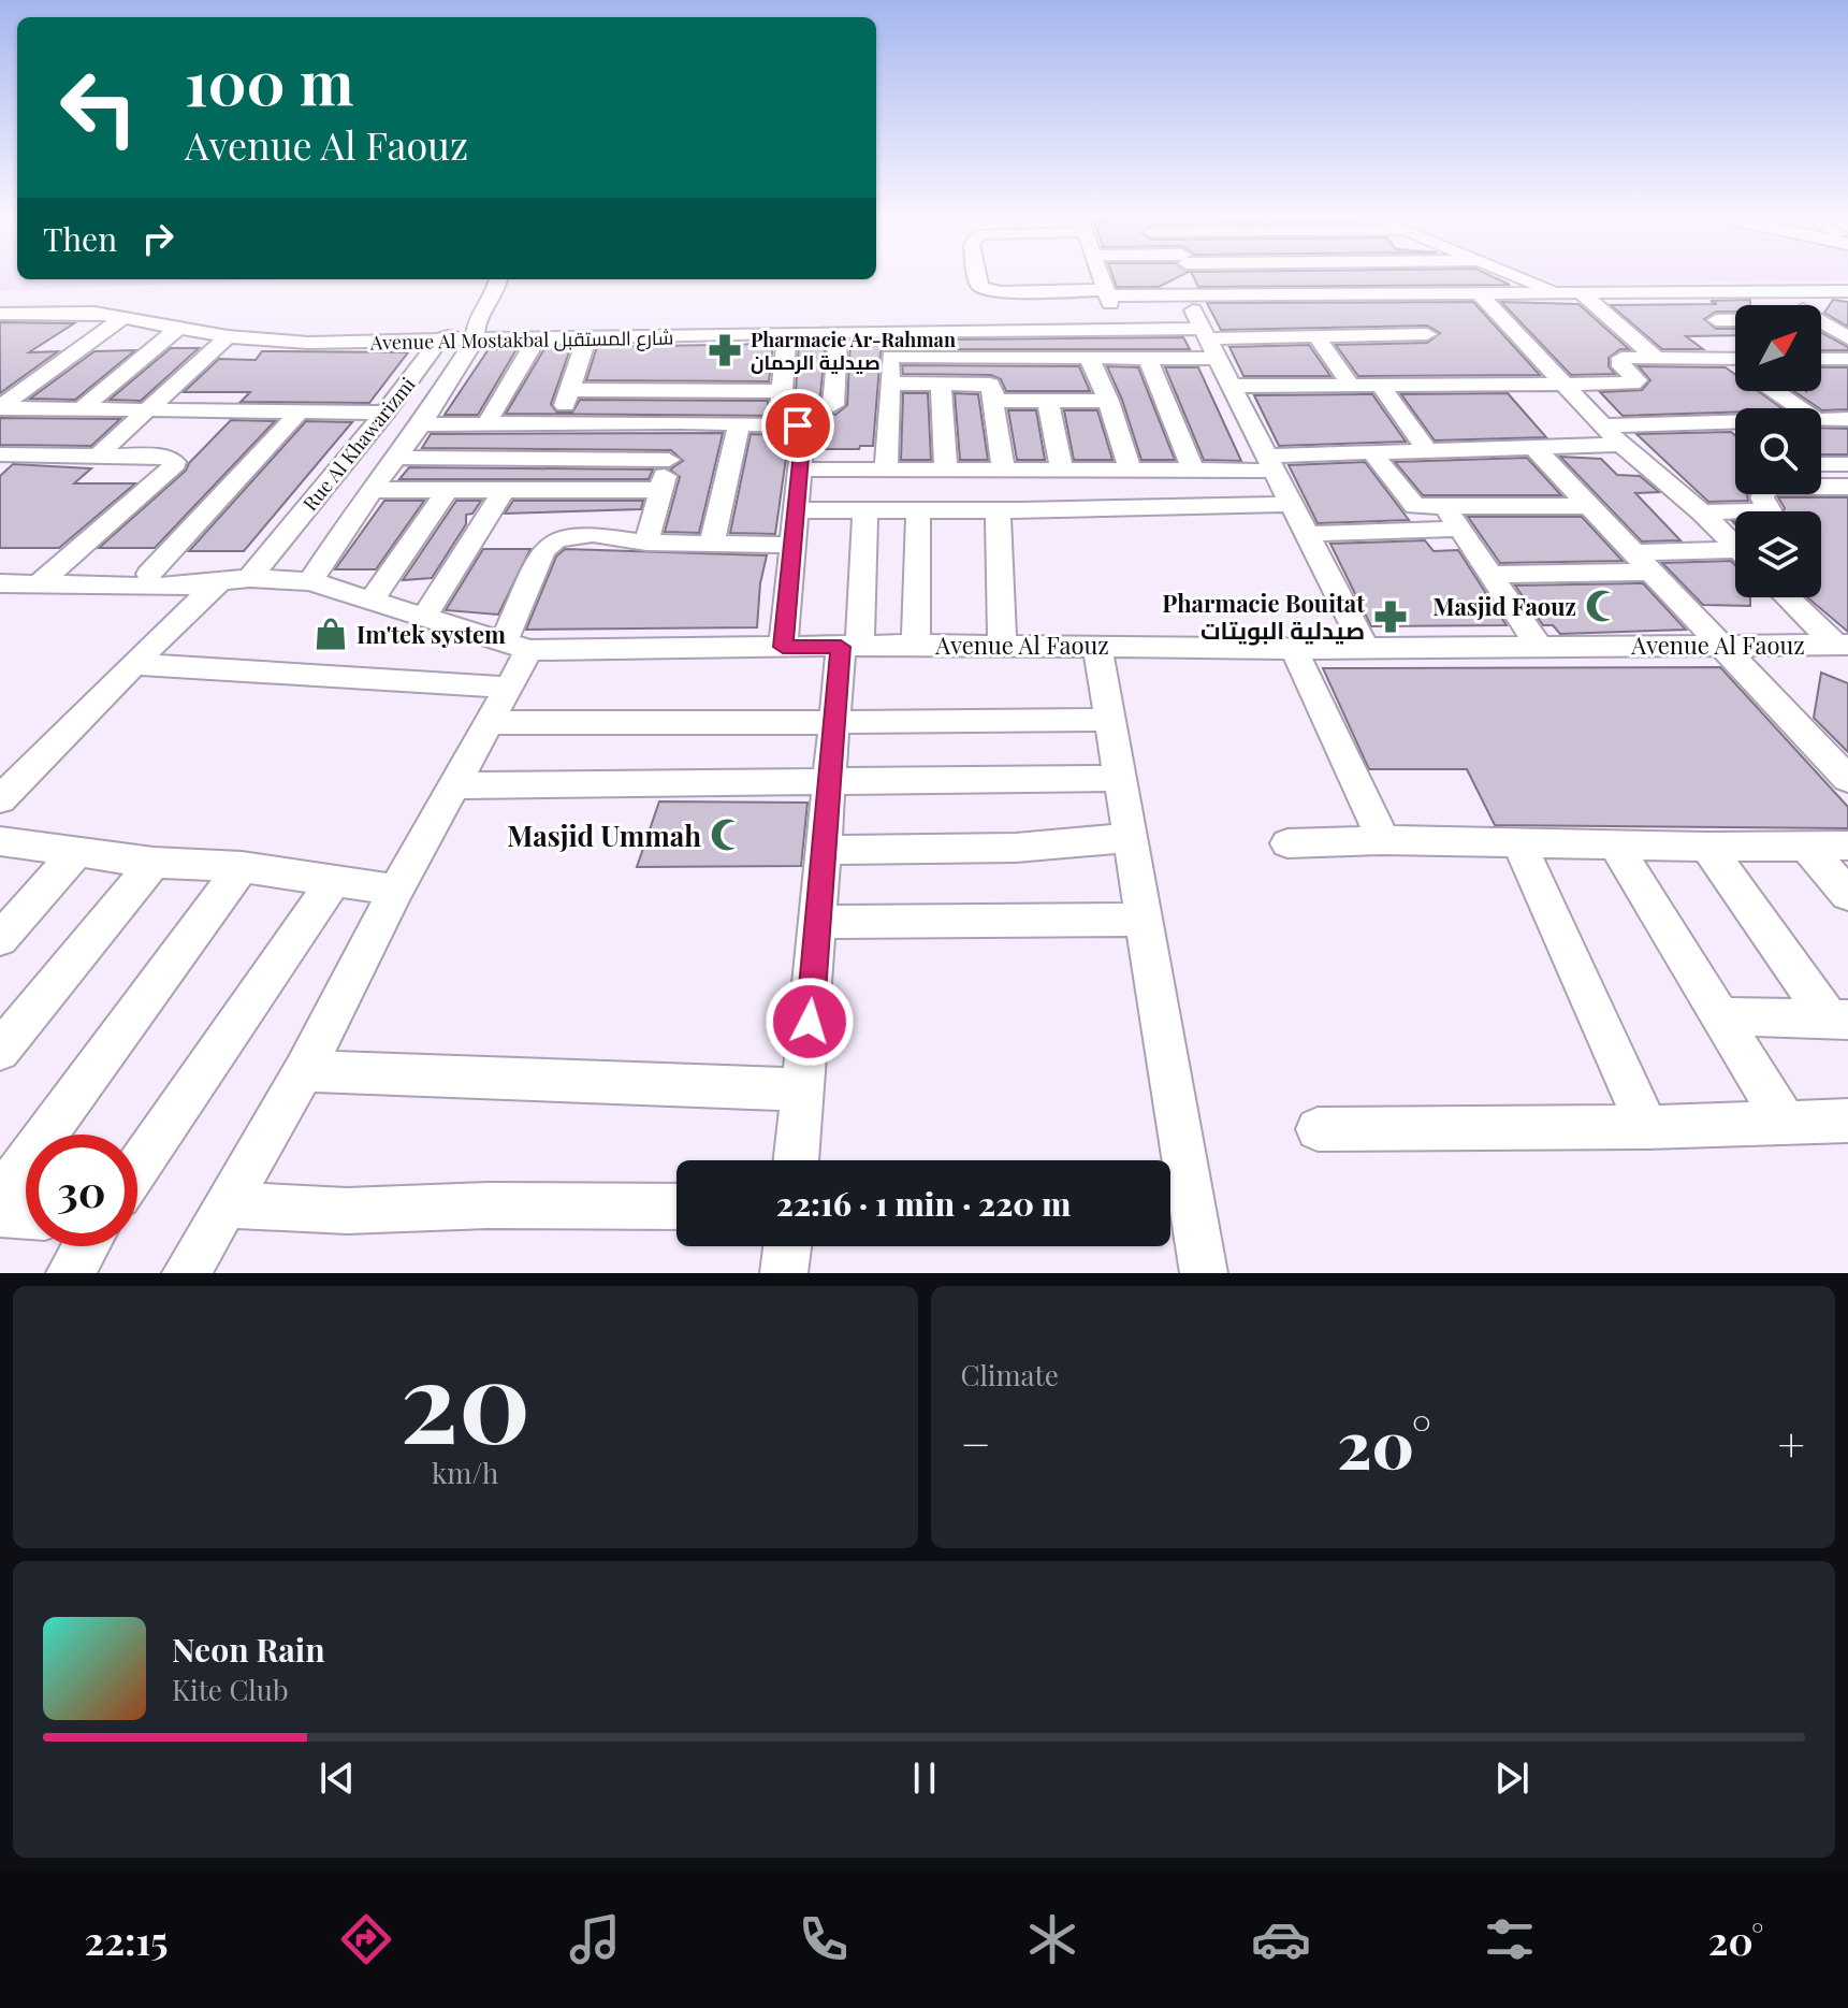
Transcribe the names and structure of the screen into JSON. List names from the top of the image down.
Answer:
{
  "streets": {
    "street": ["Avenue Al Mostakbal شارع المستقبل", "Rue Al Khawarizmi", "Avenue Al Faouz"]
  },
  "crossings": [
    ["Avenue Al Mostakbal شارع المستقبل", "Rue Al Khawarizmi"],
    ["Rue Al Khawarizmi", "Avenue Al Faouz"]
  ],
  "places": {
    "pharmacy": ["Pharmacie Ar-Rahman صيدلية الرحمان", "Pharmacie Bouitat صيدلية البويتات"],
    "mosque": ["Masjid Faouz", "Masjid Ummah"],
    "shop": ["Im'tek system"]
  },
  "north": "top right",
  "page": {
    "turn": ["100 m", "Avenue Al Faouz"],
    "then": "Then",
    "limit": "30",
    "trip": "22:16 · 1 min · 220 m",
    "tile": [
      ["20", "km/h"],
      "Climate"
    ],
    "heat": ["−", "20°", "+"],
    "song": ["Neon Rain", "Kite Club"],
    "tabs": ["22:15", "20°"]
  }
}
